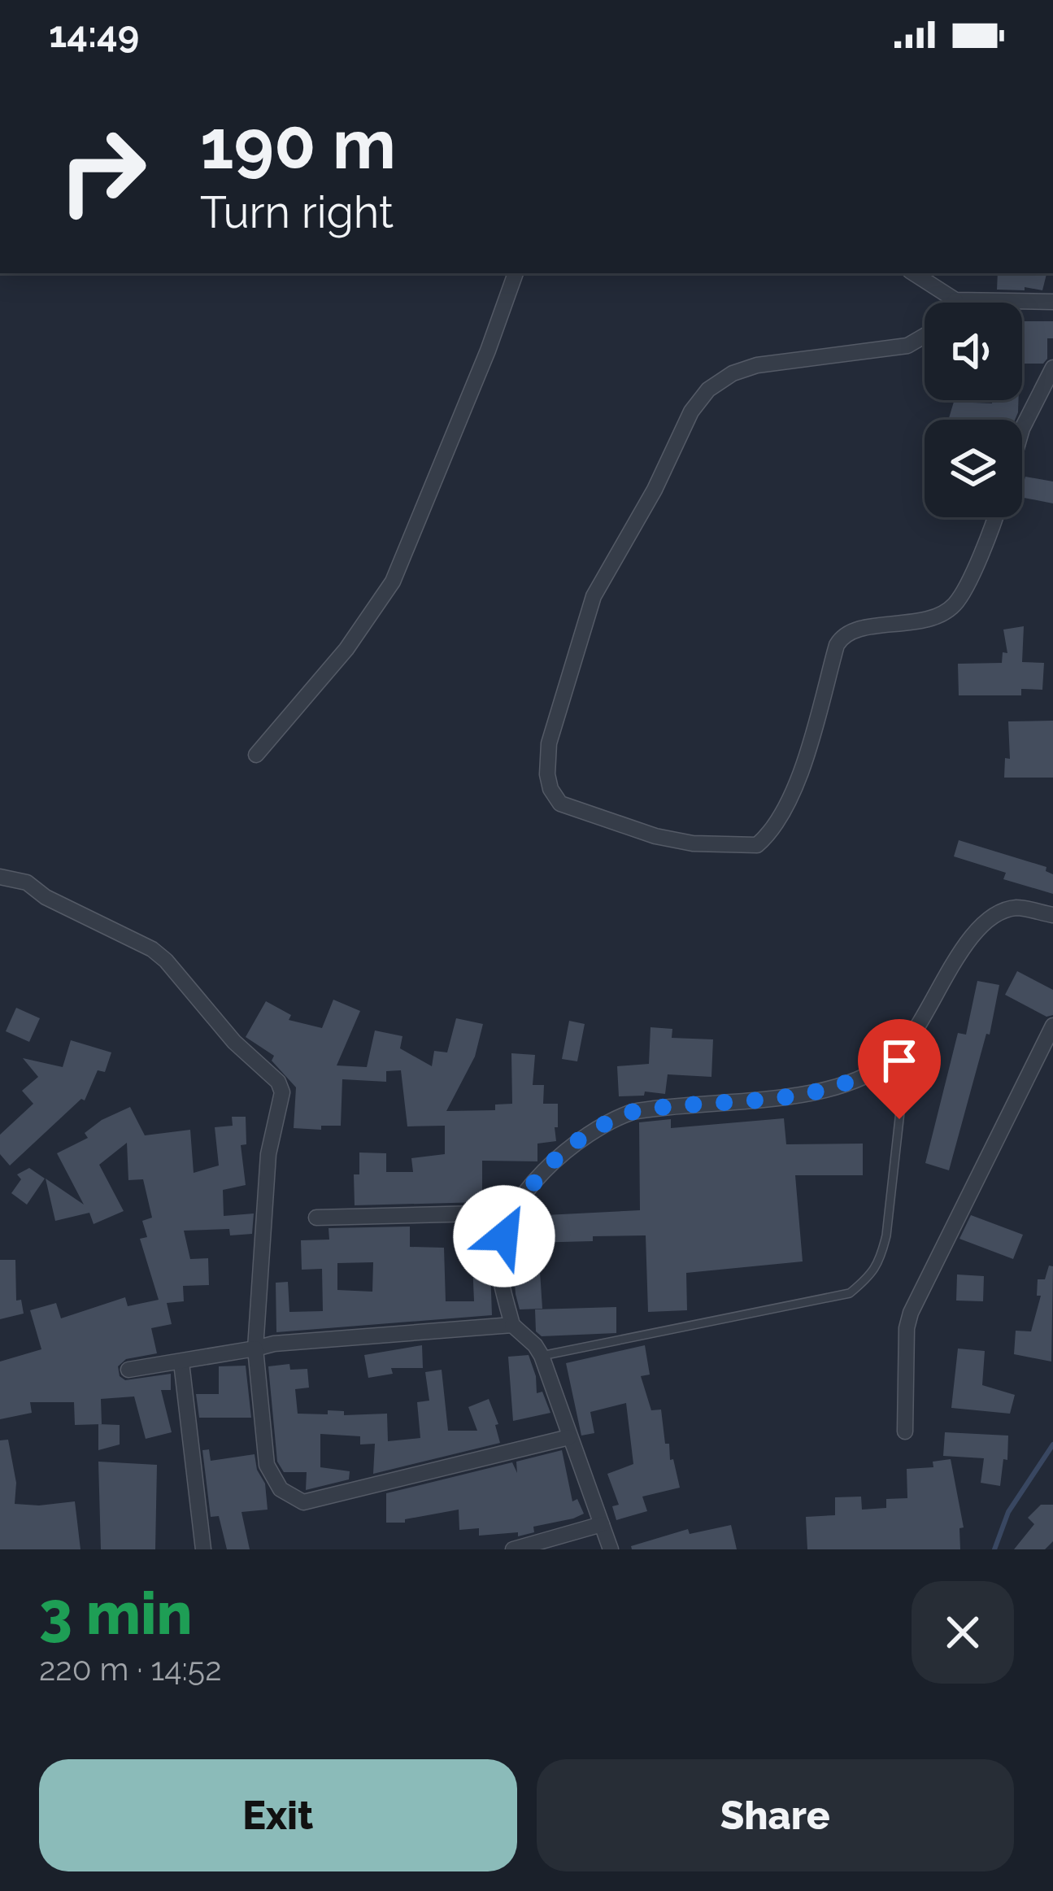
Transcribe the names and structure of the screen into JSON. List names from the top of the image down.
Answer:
{
  "page": {
    "status": "14:49",
    "turn": ["190 m", "Turn right"],
    "heading": ["3 min", "220 m · 14:52"],
    "buttons": ["Exit", "Share"]
  }
}
